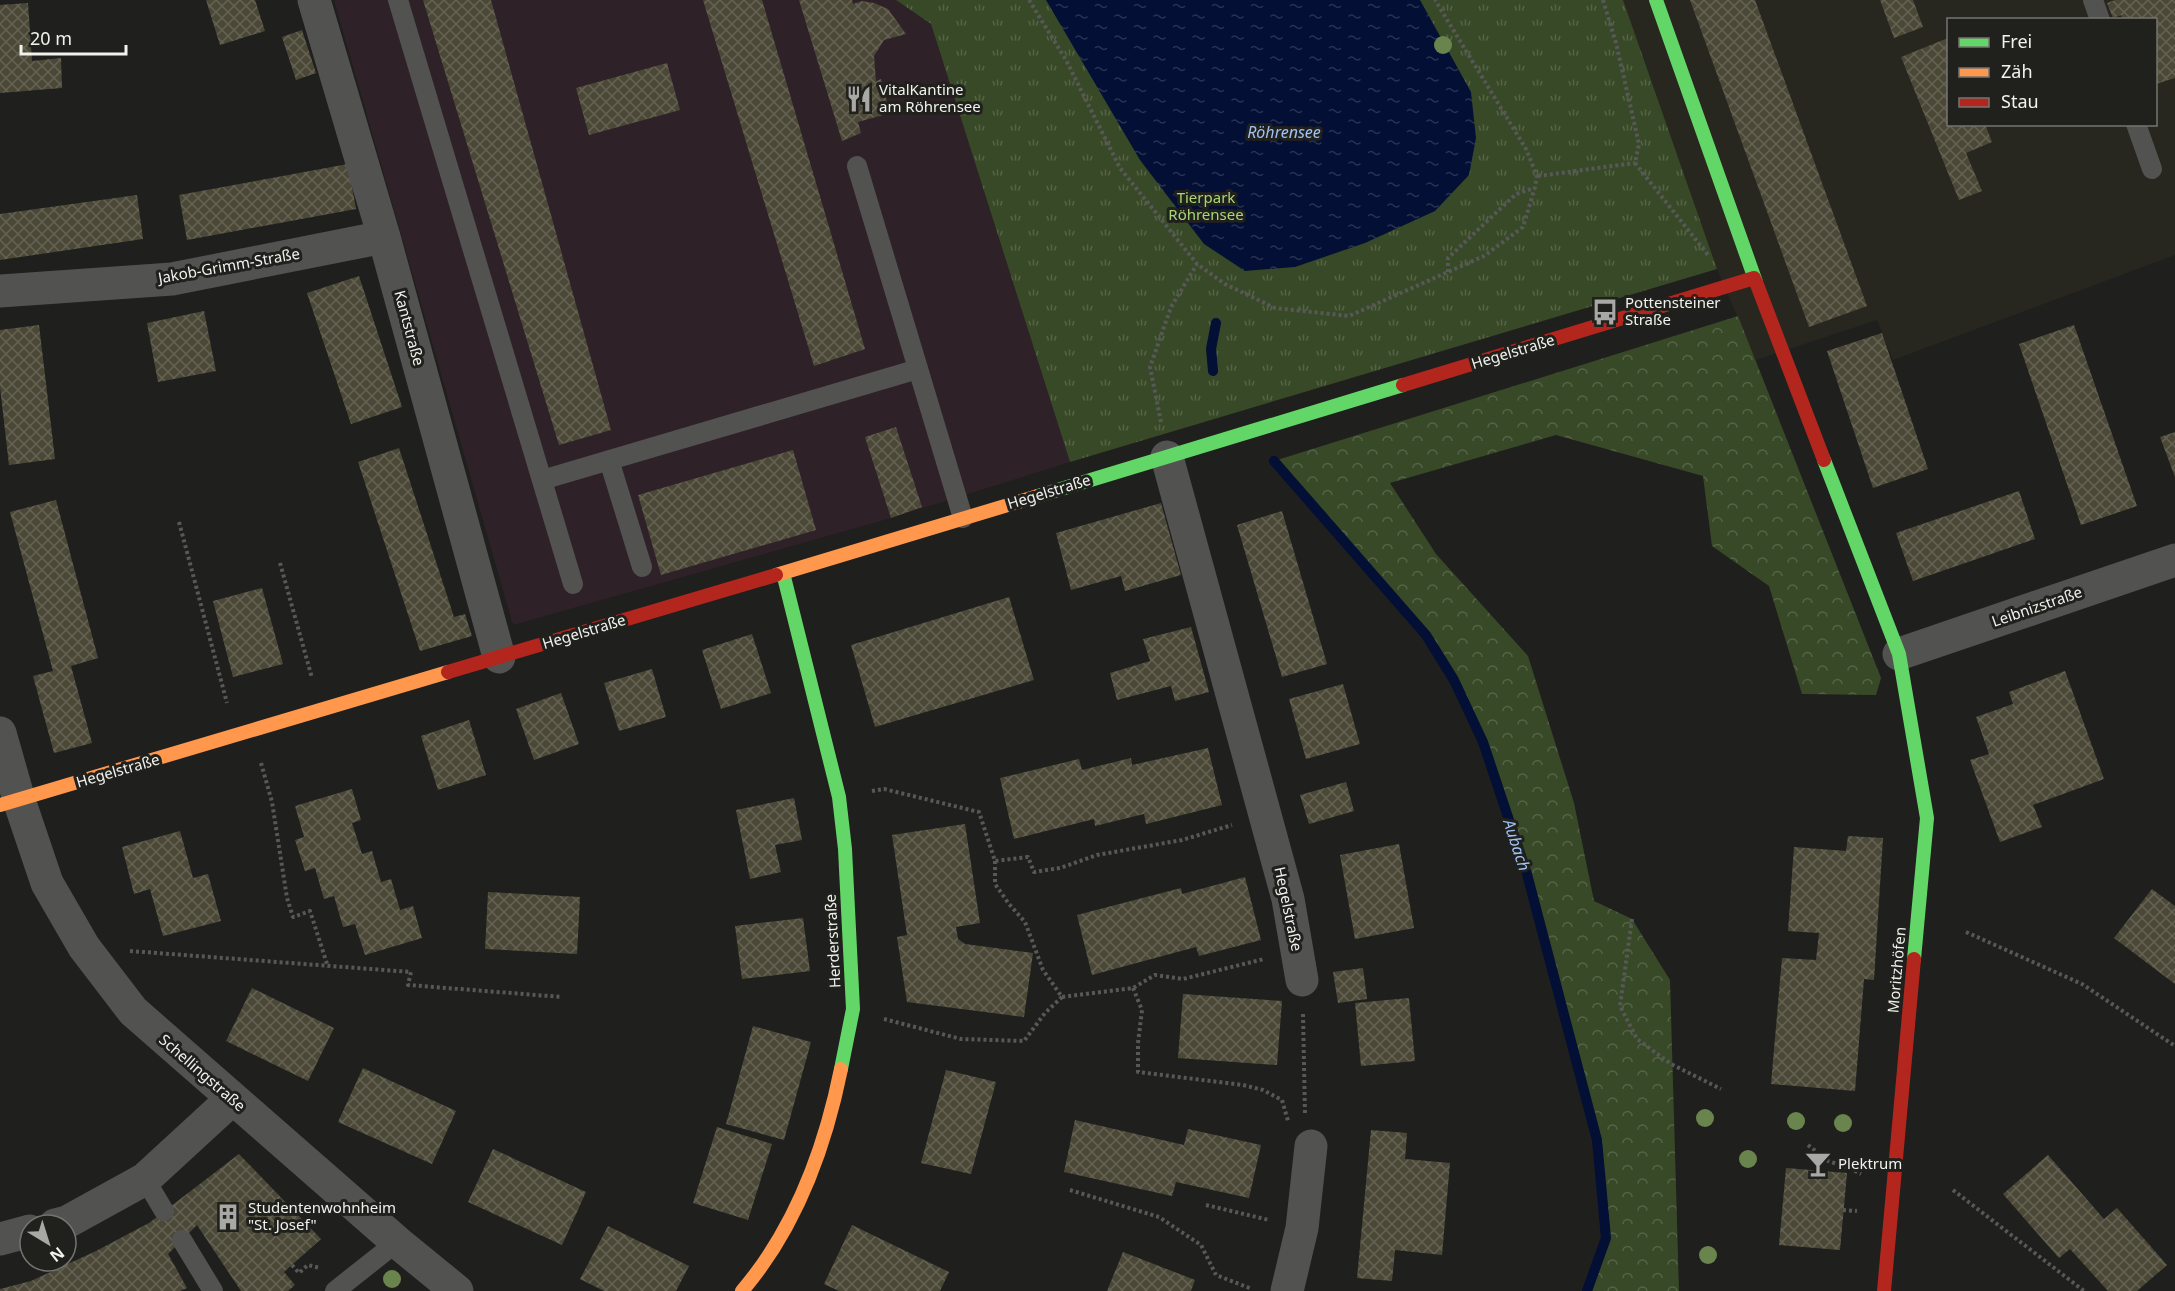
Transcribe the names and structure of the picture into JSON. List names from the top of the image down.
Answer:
{
  "streets": {
    "street": [
      "Jakob-Grimm-Straße",
      "Kantstraße",
      "Hegelstraße",
      "Leibnizstraße",
      "Herderstraße",
      "Moritzhöfen",
      "Schellingstraße"
    ]
  },
  "crossings": [
    ["Jakob-Grimm-Straße", "Kantstraße"],
    ["Kantstraße", "Hegelstraße"],
    ["Hegelstraße", "Herderstraße"],
    ["Hegelstraße", "Schellingstraße"],
    ["Leibnizstraße", "Moritzhöfen"]
  ],
  "water": ["Röhrensee", "Aubach"],
  "parks": ["Tierpark Röhrensee"],
  "places": {
    "restaurant": ["VitalKantine am Röhrensee"],
    "bus stop": ["Pottensteiner Straße"],
    "bar": ["Plektrum"],
    "building": ["Studentenwohnheim \"St. Josef\""]
  },
  "legend": ["Frei", "Zäh", "Stau"],
  "scale_bar": "20 m",
  "north": "bottom right"
}
